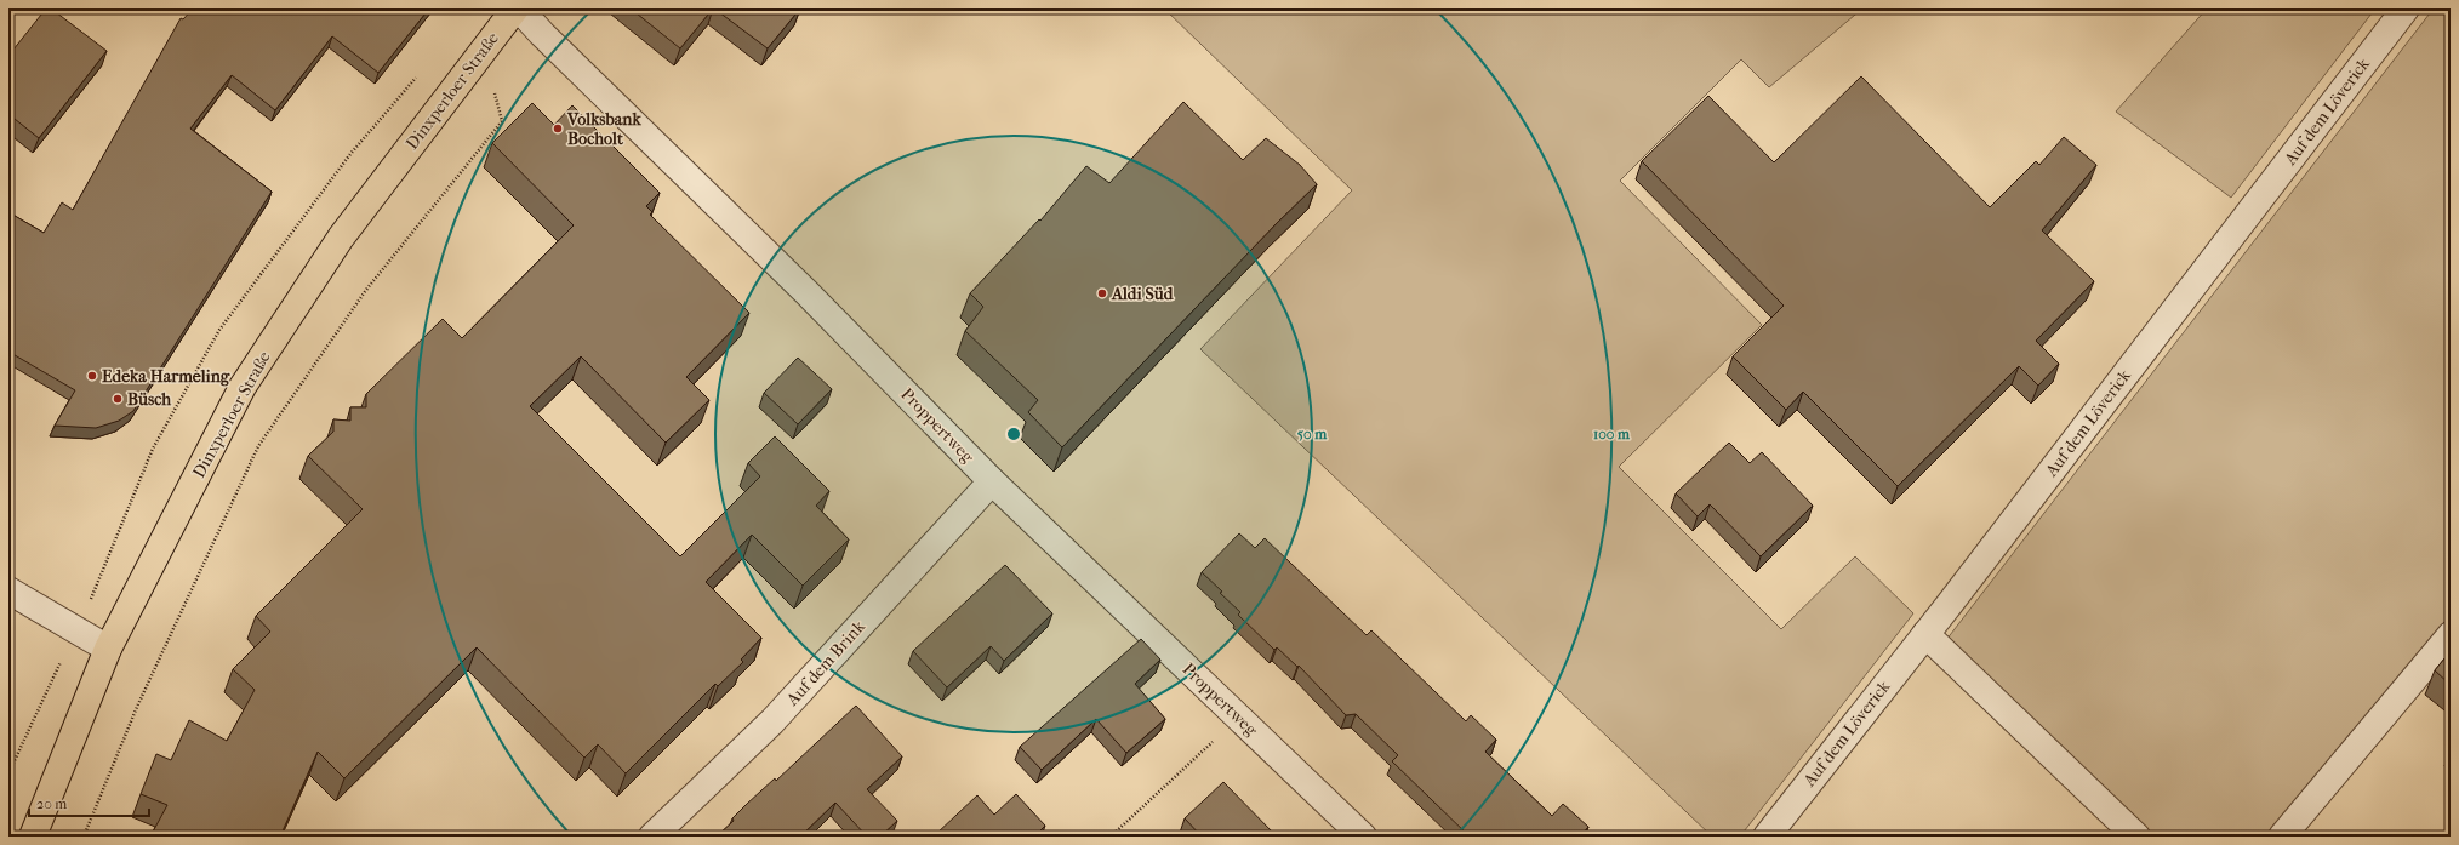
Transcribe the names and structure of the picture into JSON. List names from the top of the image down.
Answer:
{
  "streets": {
    "main road": ["Dinxperloer Straße"],
    "street": ["Auf dem Löverick", "Proppertweg", "Auf dem Brink"]
  },
  "crossings": [
    ["Dinxperloer Straße", "Proppertweg"],
    ["Proppertweg", "Auf dem Brink"]
  ],
  "places": [
    "Volksbank Bocholt",
    "Aldi Süd",
    "Edeka Harmeling",
    "Büsch"
  ],
  "scale_bar": "20 m",
  "rings": ["50 m", "100 m"]
}
